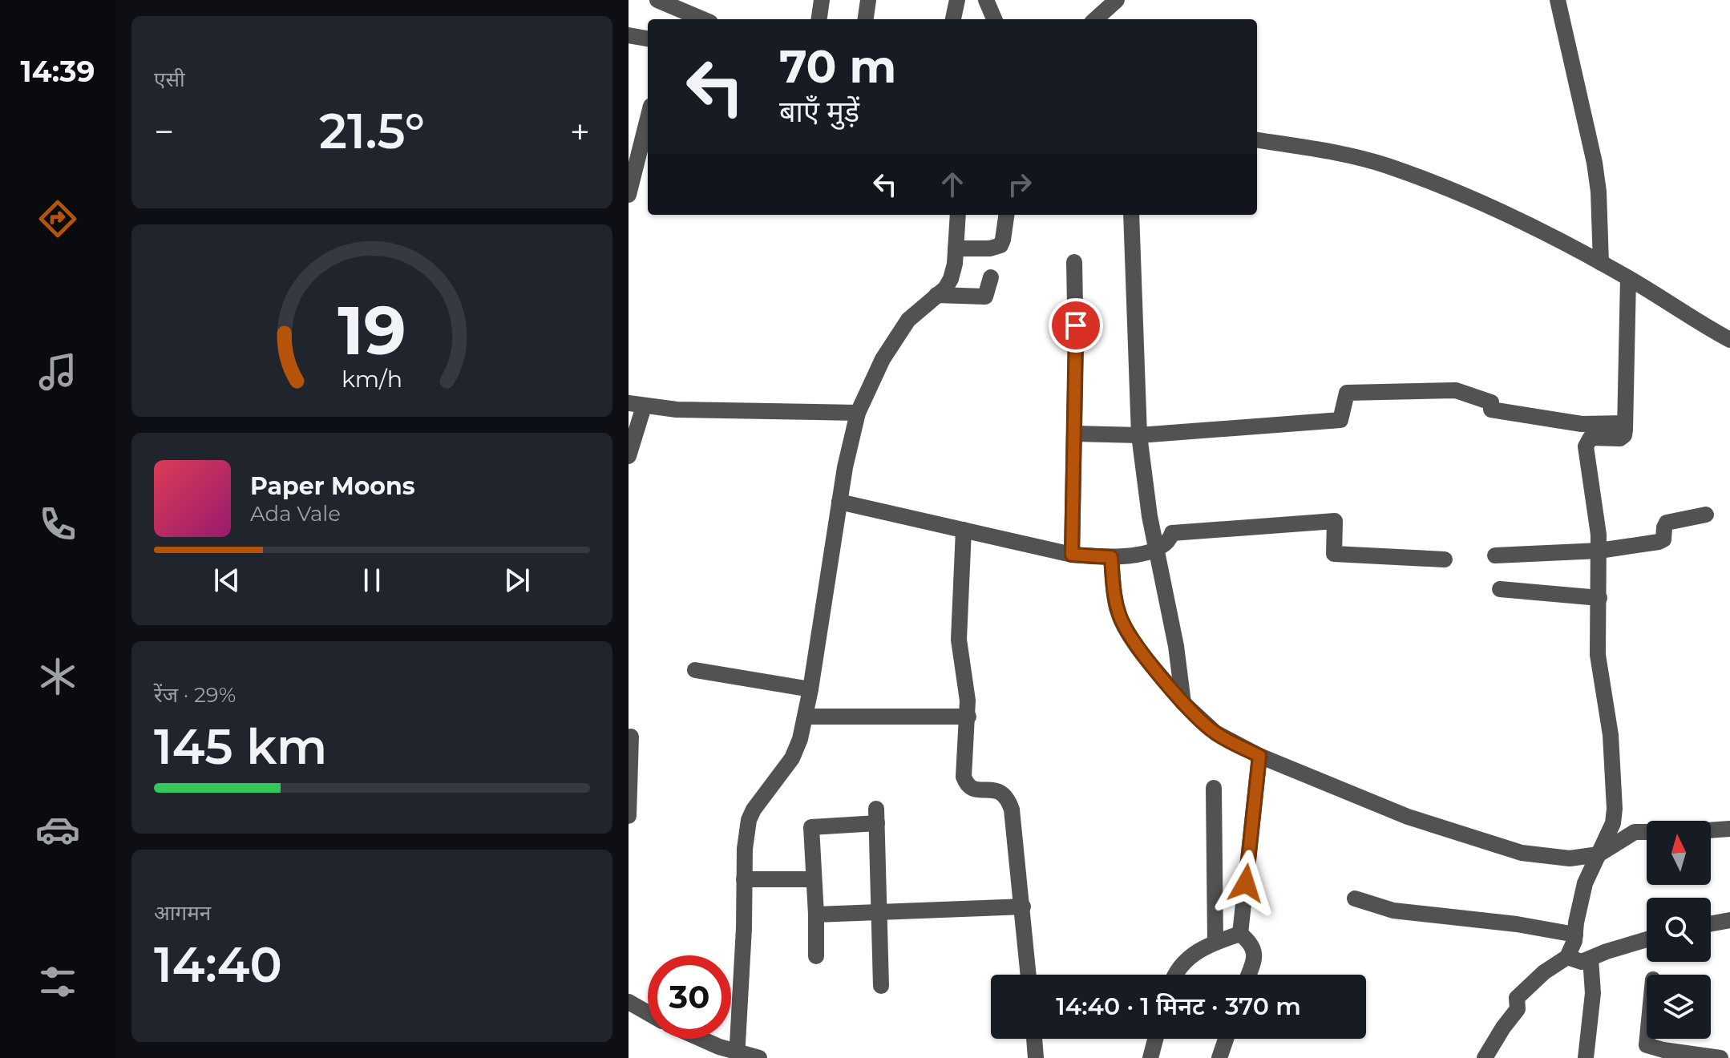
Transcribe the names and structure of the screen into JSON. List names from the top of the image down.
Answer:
{
  "north": "top",
  "page": {
    "tabs": "14:39",
    "tile": [
      "एसी",
      ["रेंज · 29%", "145 km"],
      ["आगमन", "14:40"]
    ],
    "turn": ["70 m", "बाएँ मुड़ें"],
    "heat": ["−", "21.5°", "+"],
    "song": ["Paper Moons", "Ada Vale"],
    "limit": "30",
    "trip": "14:40 · 1 मिनट · 370 m",
    "gauge": ["19", "km/h"]
  }
}
